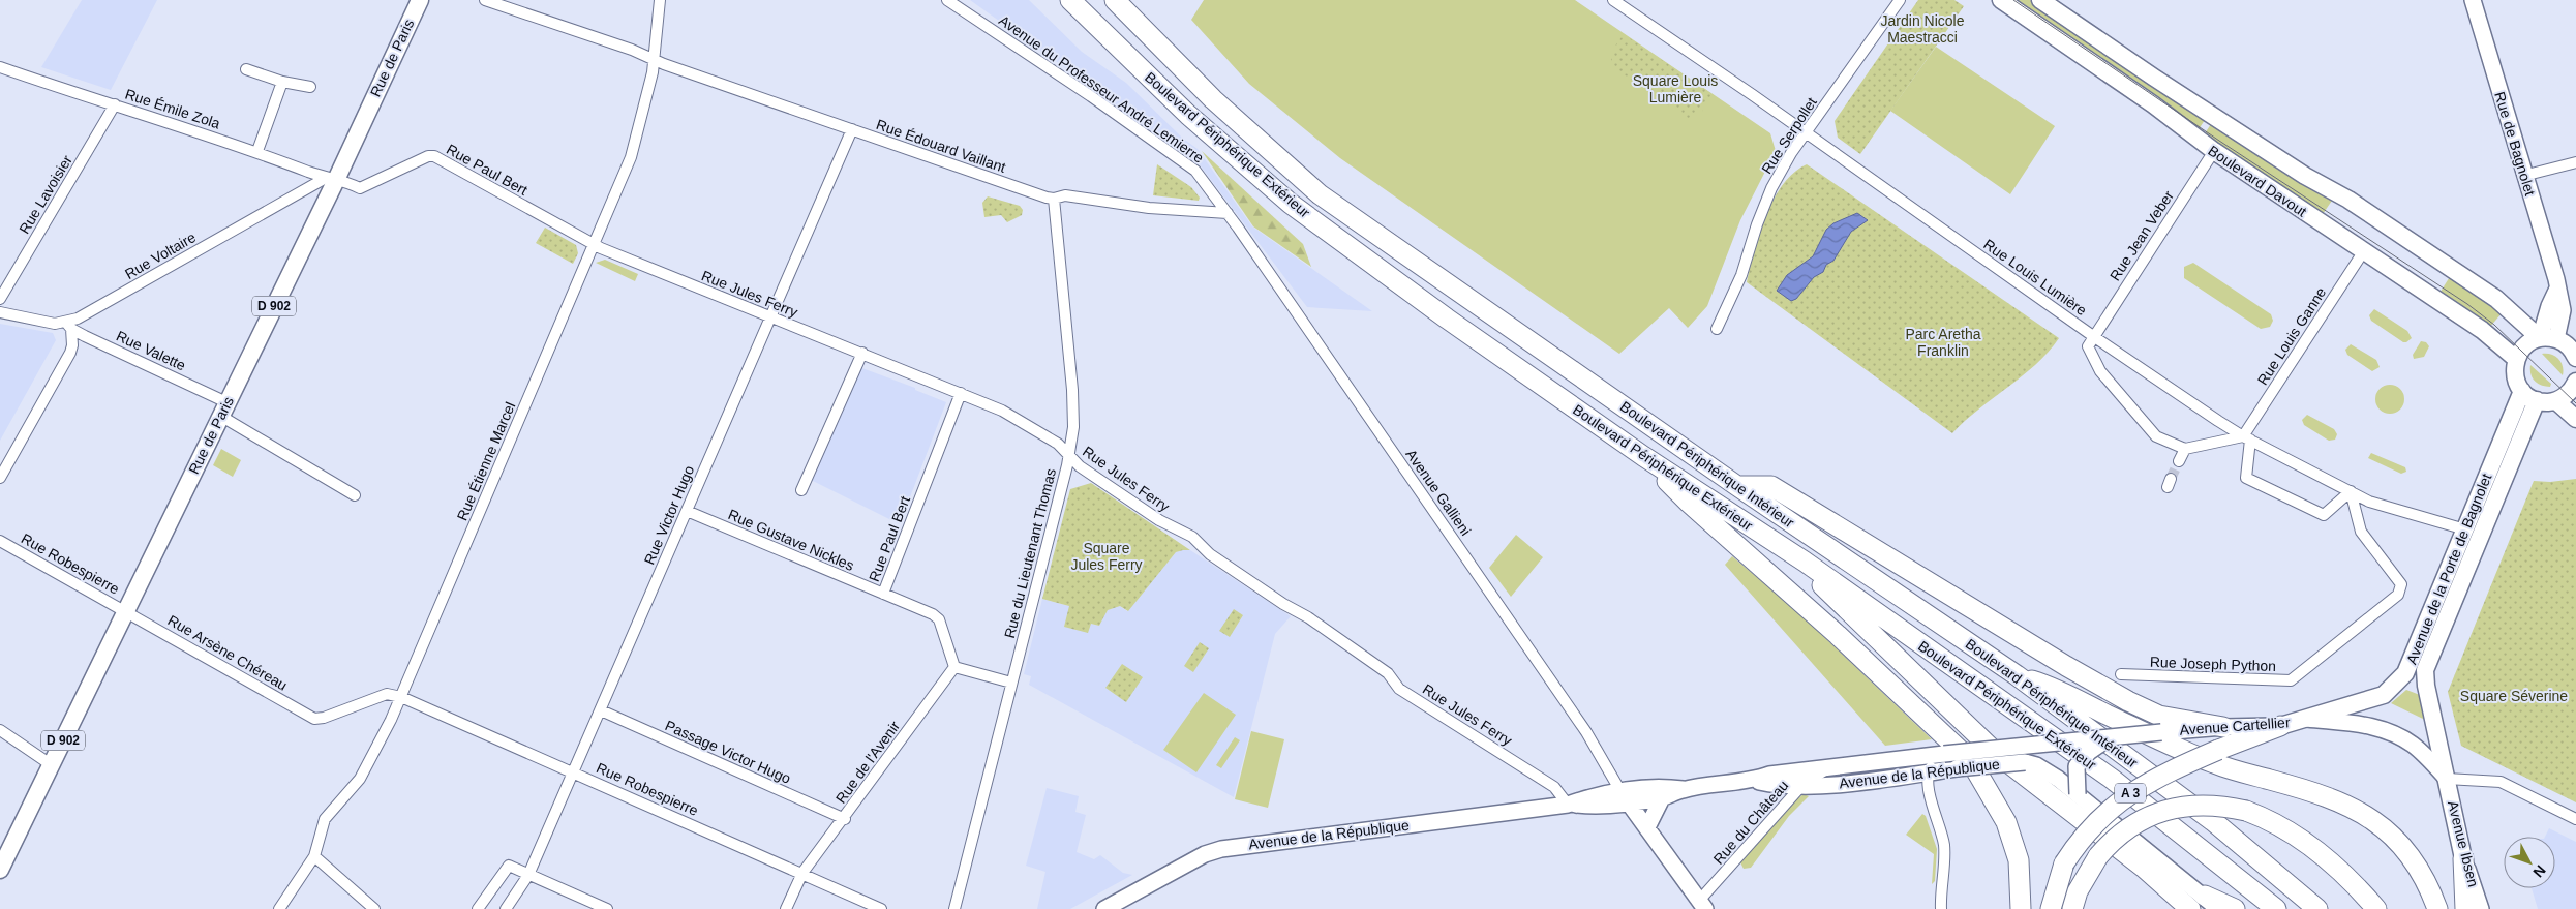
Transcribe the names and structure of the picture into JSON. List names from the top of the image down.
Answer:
{
  "streets": {
    "highway": ["Boulevard Périphérique Extérieur", "Boulevard Périphérique Intérieur", "A 3"],
    "main road": [
      "Rue de Paris",
      "Rue de Bagnolet",
      "Boulevard Davout",
      "D 902",
      "Avenue de la Porte de Bagnolet",
      "Avenue Cartellier",
      "Avenue de la République",
      "Avenue Ibsen"
    ],
    "street": [
      "Avenue du Professeur André Lemierre",
      "Rue Émile Zola",
      "Rue Serpollet",
      "Rue Édouard Vaillant",
      "Rue Paul Bert",
      "Rue Lavoisier",
      "Rue Jean Veber",
      "Rue Voltaire",
      "Rue Louis Lumière",
      "Rue Jules Ferry",
      "Rue Louis Ganne",
      "Rue Valette",
      "Rue Étienne Marcel",
      "Avenue Gallieni",
      "Rue Victor Hugo",
      "Rue Gustave Nickles",
      "Rue du Lieutenant Thomas",
      "Rue Robespierre",
      "Rue Arsène Chéreau",
      "Rue Joseph Python",
      "Passage Victor Hugo",
      "Rue de l'Avenir",
      "Rue du Château"
    ]
  },
  "crossings": [
    ["Rue de Paris", "Rue Émile Zola"],
    ["Rue de Paris", "Rue Paul Bert"],
    ["Rue de Paris", "Rue Voltaire"],
    ["Rue de Paris", "Rue Valette"],
    ["Rue de Paris", "Rue Robespierre"],
    ["Rue de Paris", "Rue Arsène Chéreau"],
    ["Avenue du Professeur André Lemierre", "Rue Édouard Vaillant"],
    ["Avenue du Professeur André Lemierre", "Avenue Gallieni"],
    ["Rue Émile Zola", "Rue Paul Bert"],
    ["Rue Émile Zola", "Rue Lavoisier"],
    ["Rue Émile Zola", "Rue Voltaire"],
    ["Rue Serpollet", "Rue Louis Lumière"],
    ["Rue de Bagnolet", "Boulevard Davout"],
    ["Rue Édouard Vaillant", "Rue Étienne Marcel"],
    ["Rue Édouard Vaillant", "Avenue Gallieni"],
    ["Rue Édouard Vaillant", "Rue Victor Hugo"],
    ["Rue Édouard Vaillant", "Rue du Lieutenant Thomas"],
    ["Rue Paul Bert", "Rue Voltaire"],
    ["Rue Paul Bert", "Rue Jules Ferry"],
    ["Rue Paul Bert", "Rue Étienne Marcel"],
    ["Rue Paul Bert", "Rue Gustave Nickles"],
    ["Rue Paul Bert", "Rue de l'Avenir"],
    ["Boulevard Davout", "Rue Jean Veber"],
    ["Boulevard Davout", "Rue Louis Ganne"],
    ["Rue Jean Veber", "Rue Louis Lumière"],
    ["Rue Voltaire", "Rue Valette"],
    ["Rue Louis Lumière", "Rue Louis Ganne"],
    ["Rue Louis Lumière", "Avenue de la Porte de Bagnolet"],
    ["Rue Louis Lumière", "Rue Joseph Python"],
    ["Rue Jules Ferry", "Rue Étienne Marcel"],
    ["Rue Jules Ferry", "Rue Victor Hugo"],
    ["Rue Jules Ferry", "Rue du Lieutenant Thomas"],
    ["Rue Jules Ferry", "Avenue de la République"],
    ["Rue Étienne Marcel", "Rue Robespierre"],
    ["Rue Étienne Marcel", "Rue Arsène Chéreau"],
    ["Avenue Gallieni", "Avenue de la République"],
    ["Rue Victor Hugo", "Rue Gustave Nickles"],
    ["Rue Victor Hugo", "Rue Robespierre"],
    ["Rue Victor Hugo", "Passage Victor Hugo"],
    ["Rue Robespierre", "Rue Arsène Chéreau"],
    ["Rue Robespierre", "Rue de l'Avenir"],
    ["Avenue de la Porte de Bagnolet", "Avenue Cartellier"],
    ["Avenue de la Porte de Bagnolet", "Avenue Ibsen"],
    ["Avenue Cartellier", "Avenue de la République"],
    ["Avenue Cartellier", "A 3"],
    ["Passage Victor Hugo", "Rue de l'Avenir"],
    ["Avenue de la République", "Rue du Château"]
  ],
  "parks": [
    "Jardin Nicole Maestracci",
    "Square Louis Lumière",
    "Parc Aretha Franklin",
    "Square Jules Ferry",
    "Square Séverine"
  ],
  "north": "bottom right"
}
